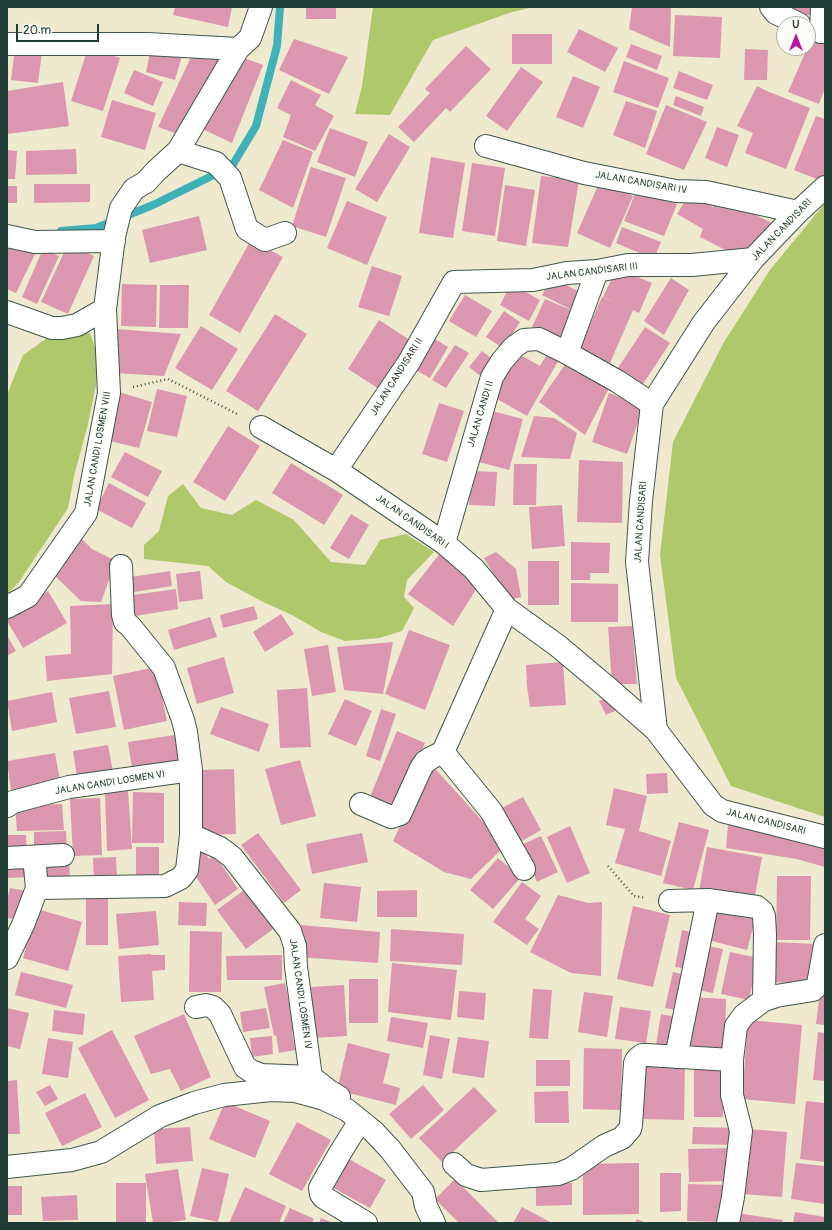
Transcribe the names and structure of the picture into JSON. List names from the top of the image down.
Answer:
{
  "streets": {
    "street": [
      "JALAN CANDISARI IV",
      "JALAN CANDISARI",
      "JALAN CANDISARI III",
      "JALAN CANDISARI II",
      "JALAN CANDI II",
      "JALAN CANDI LOSMEN VIII",
      "JALAN CANDISARI I",
      "JALAN CANDI LOSMEN VI",
      "JALAN CANDI LOSMEN IV"
    ]
  },
  "crossings": [
    ["JALAN CANDISARI IV", "JALAN CANDISARI"],
    ["JALAN CANDISARI", "JALAN CANDISARI III"],
    ["JALAN CANDISARI", "JALAN CANDI II"],
    ["JALAN CANDISARI", "JALAN CANDISARI I"],
    ["JALAN CANDISARI III", "JALAN CANDISARI II"],
    ["JALAN CANDISARI II", "JALAN CANDISARI I"],
    ["JALAN CANDI II", "JALAN CANDISARI I"]
  ],
  "scale_bar": "20 m",
  "north": "top"
}
